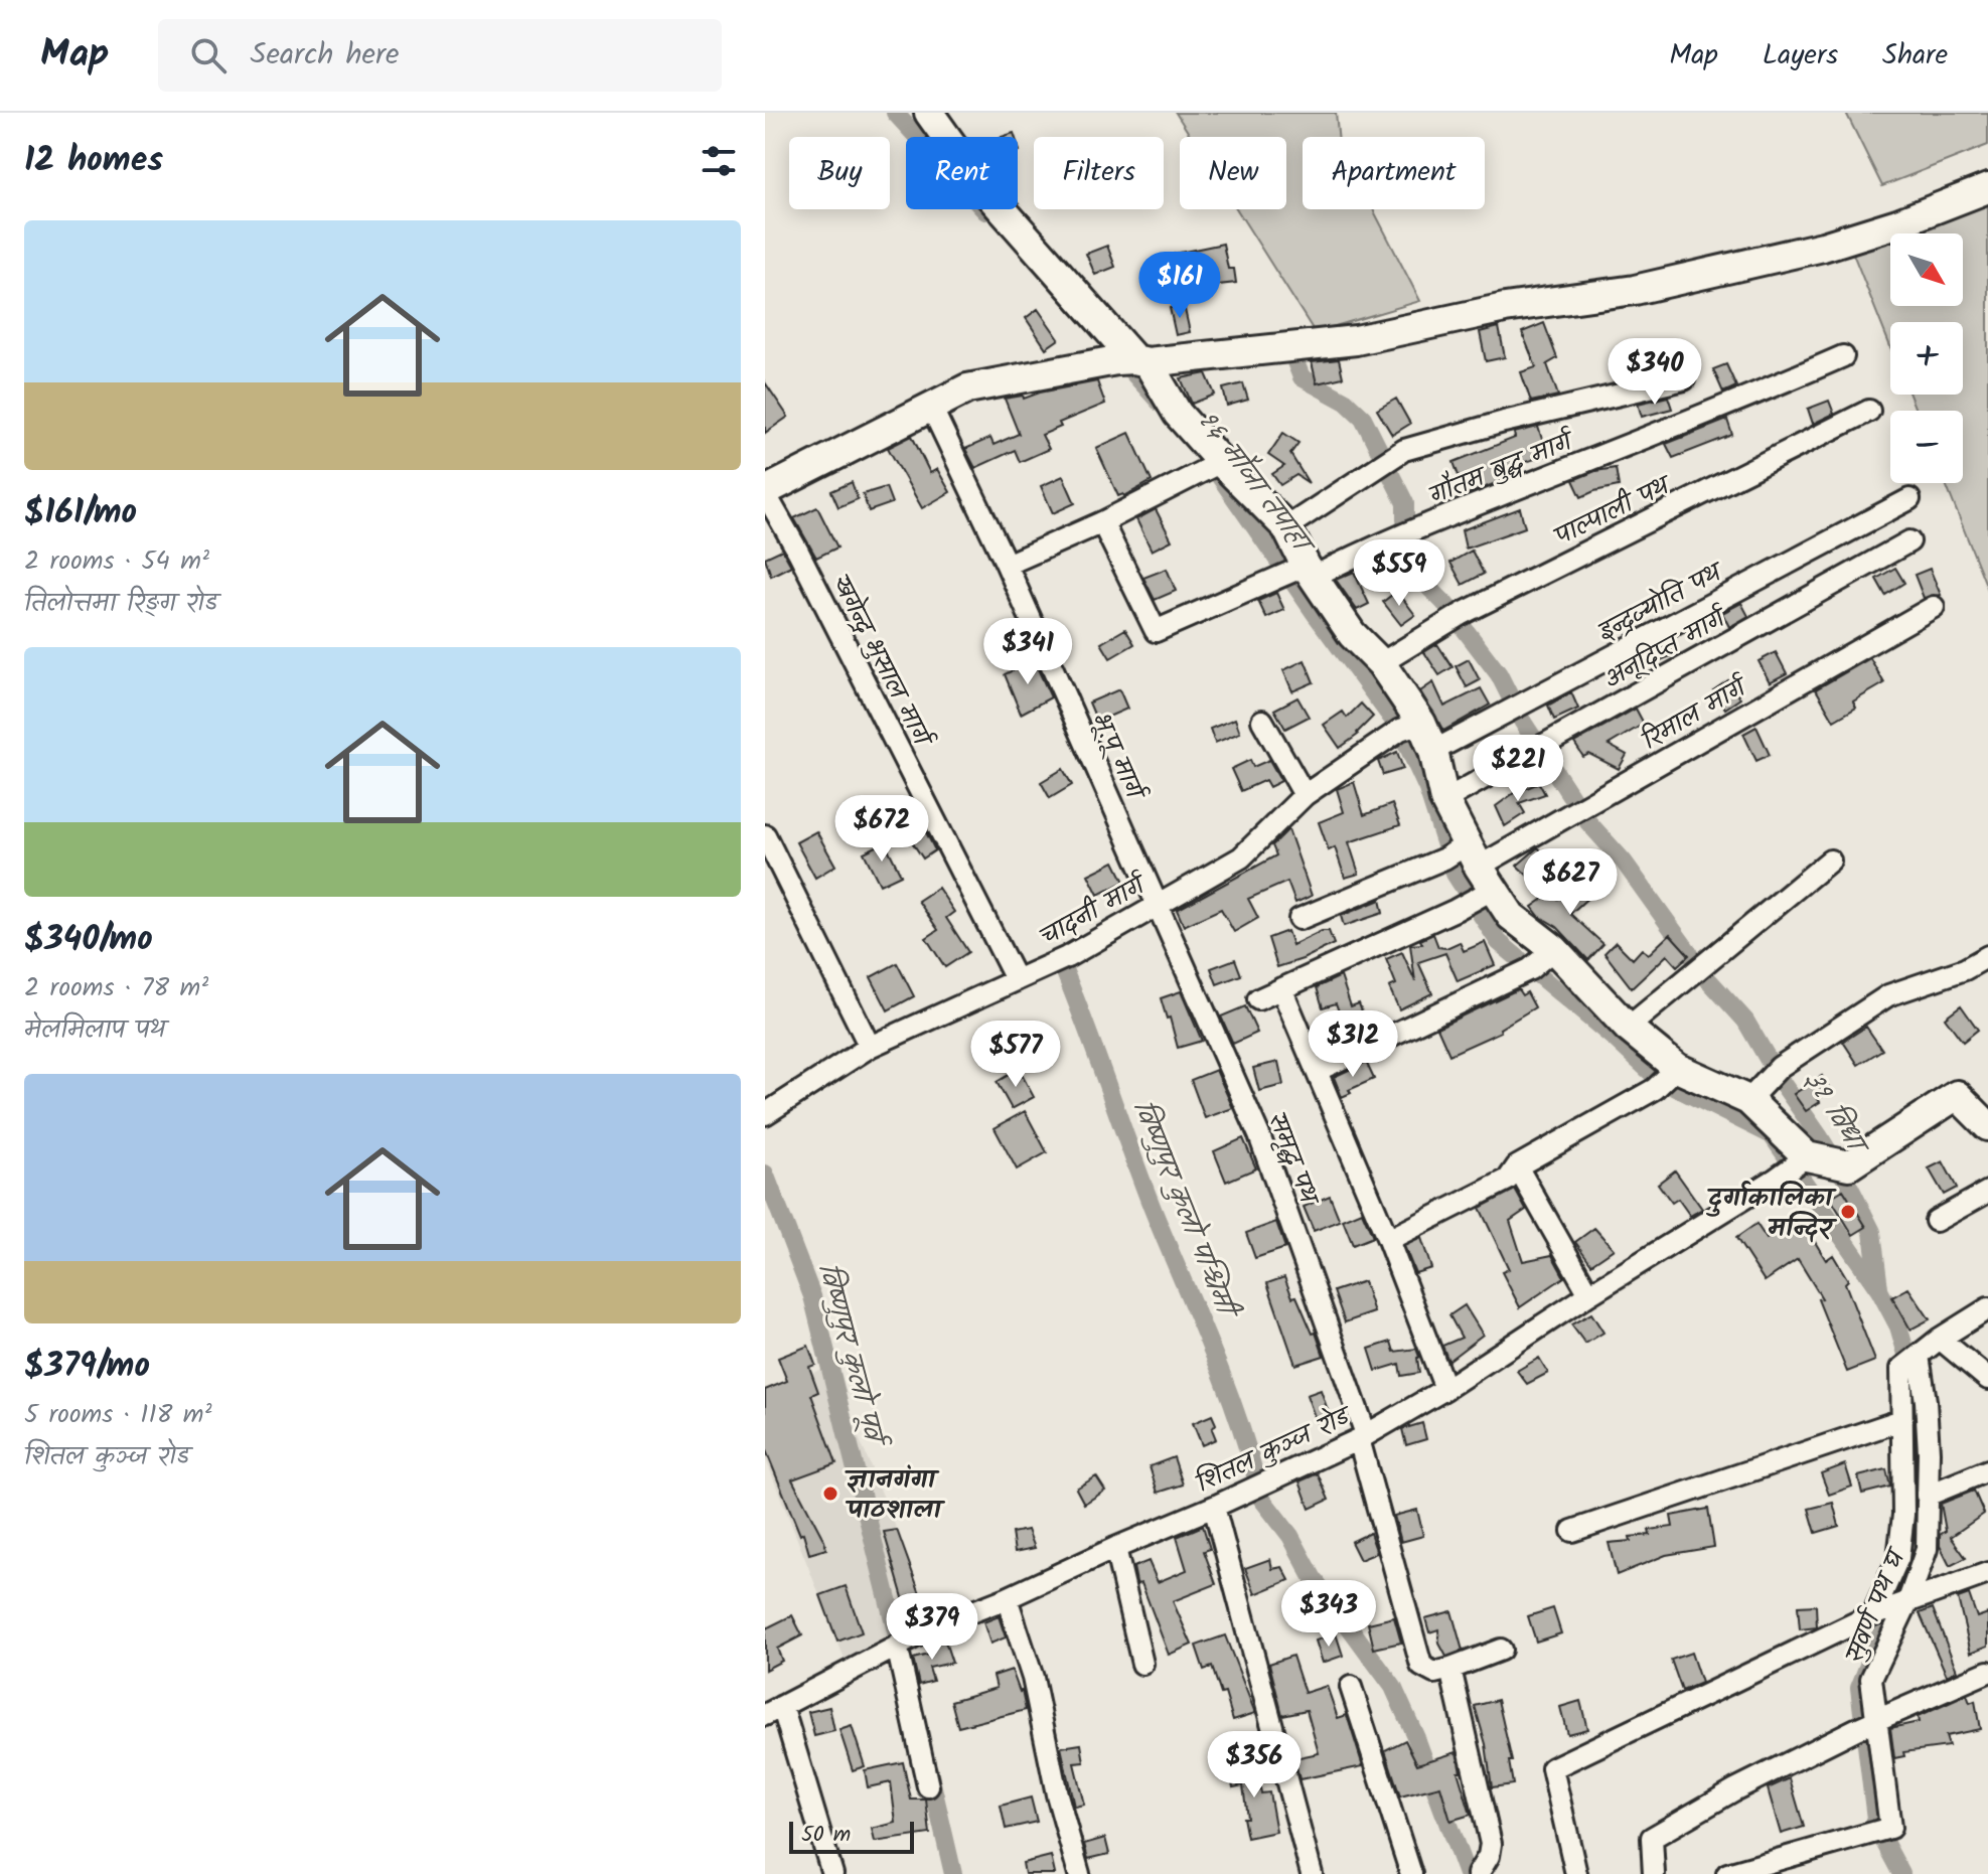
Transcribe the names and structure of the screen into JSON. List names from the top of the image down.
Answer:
{
  "streets": {
    "street": [
      "गौतम बुद्ध मार्ग",
      "पाल्पाली पथ",
      "इन्द्रज्योति पथ",
      "अनूदिप्त मार्ग",
      "खगेन्द्र भुसाल मार्ग",
      "रिमाल मार्ग",
      "भू.पू मार्ग",
      "चादनी मार्ग",
      "समृद्ध पथ",
      "शितल कुञ्ज रोड",
      "सुवर्ण पथ घ"
    ]
  },
  "crossings": [
    ["खगेन्द्र भुसाल मार्ग", "चादनी मार्ग"],
    ["भू.पू मार्ग", "चादनी मार्ग"],
    ["भू.पू मार्ग", "समृद्ध पथ"],
    ["चादनी मार्ग", "समृद्ध पथ"],
    ["समृद्ध पथ", "शितल कुञ्ज रोड"]
  ],
  "water": [
    "१६ मौजा तपाहा",
    "३१ विधा",
    "विष्णुपुर कुलो पश्चिमी",
    "विष्णुपुर कुलो पूर्व"
  ],
  "places": ["दुर्गाकालिका मन्दिर", "ज्ञानगंगा पाठशाला"],
  "scale_bar": "50 m",
  "north": "bottom right",
  "page": {
    "header": "Map",
    "search": "Search here",
    "nav": ["Map", "Layers", "Share"],
    "heading": "12 homes",
    "chip": [
      "Buy",
      "Rent",
      "Filters",
      "New",
      "Apartment"
    ],
    "list": [
      {
        "name": "$161/mo",
        "note": "2 rooms · 54 m² · तिलोत्तमा रिङ्ग रोड"
      },
      {
        "name": "$340/mo",
        "note": "2 rooms · 78 m² · मेलमिलाप पथ"
      },
      {
        "name": "$379/mo",
        "note": "5 rooms · 118 m² · शितल कुञ्ज रोड"
      }
    ],
    "map_buttons": ["+", "−"],
    "price": [
      "$161",
      "$340",
      "$559",
      "$341",
      "$221",
      "$672",
      "$627",
      "$312",
      "$577",
      "$343",
      "$379",
      "$356"
    ],
    "scale": "50 m"
  }
}
